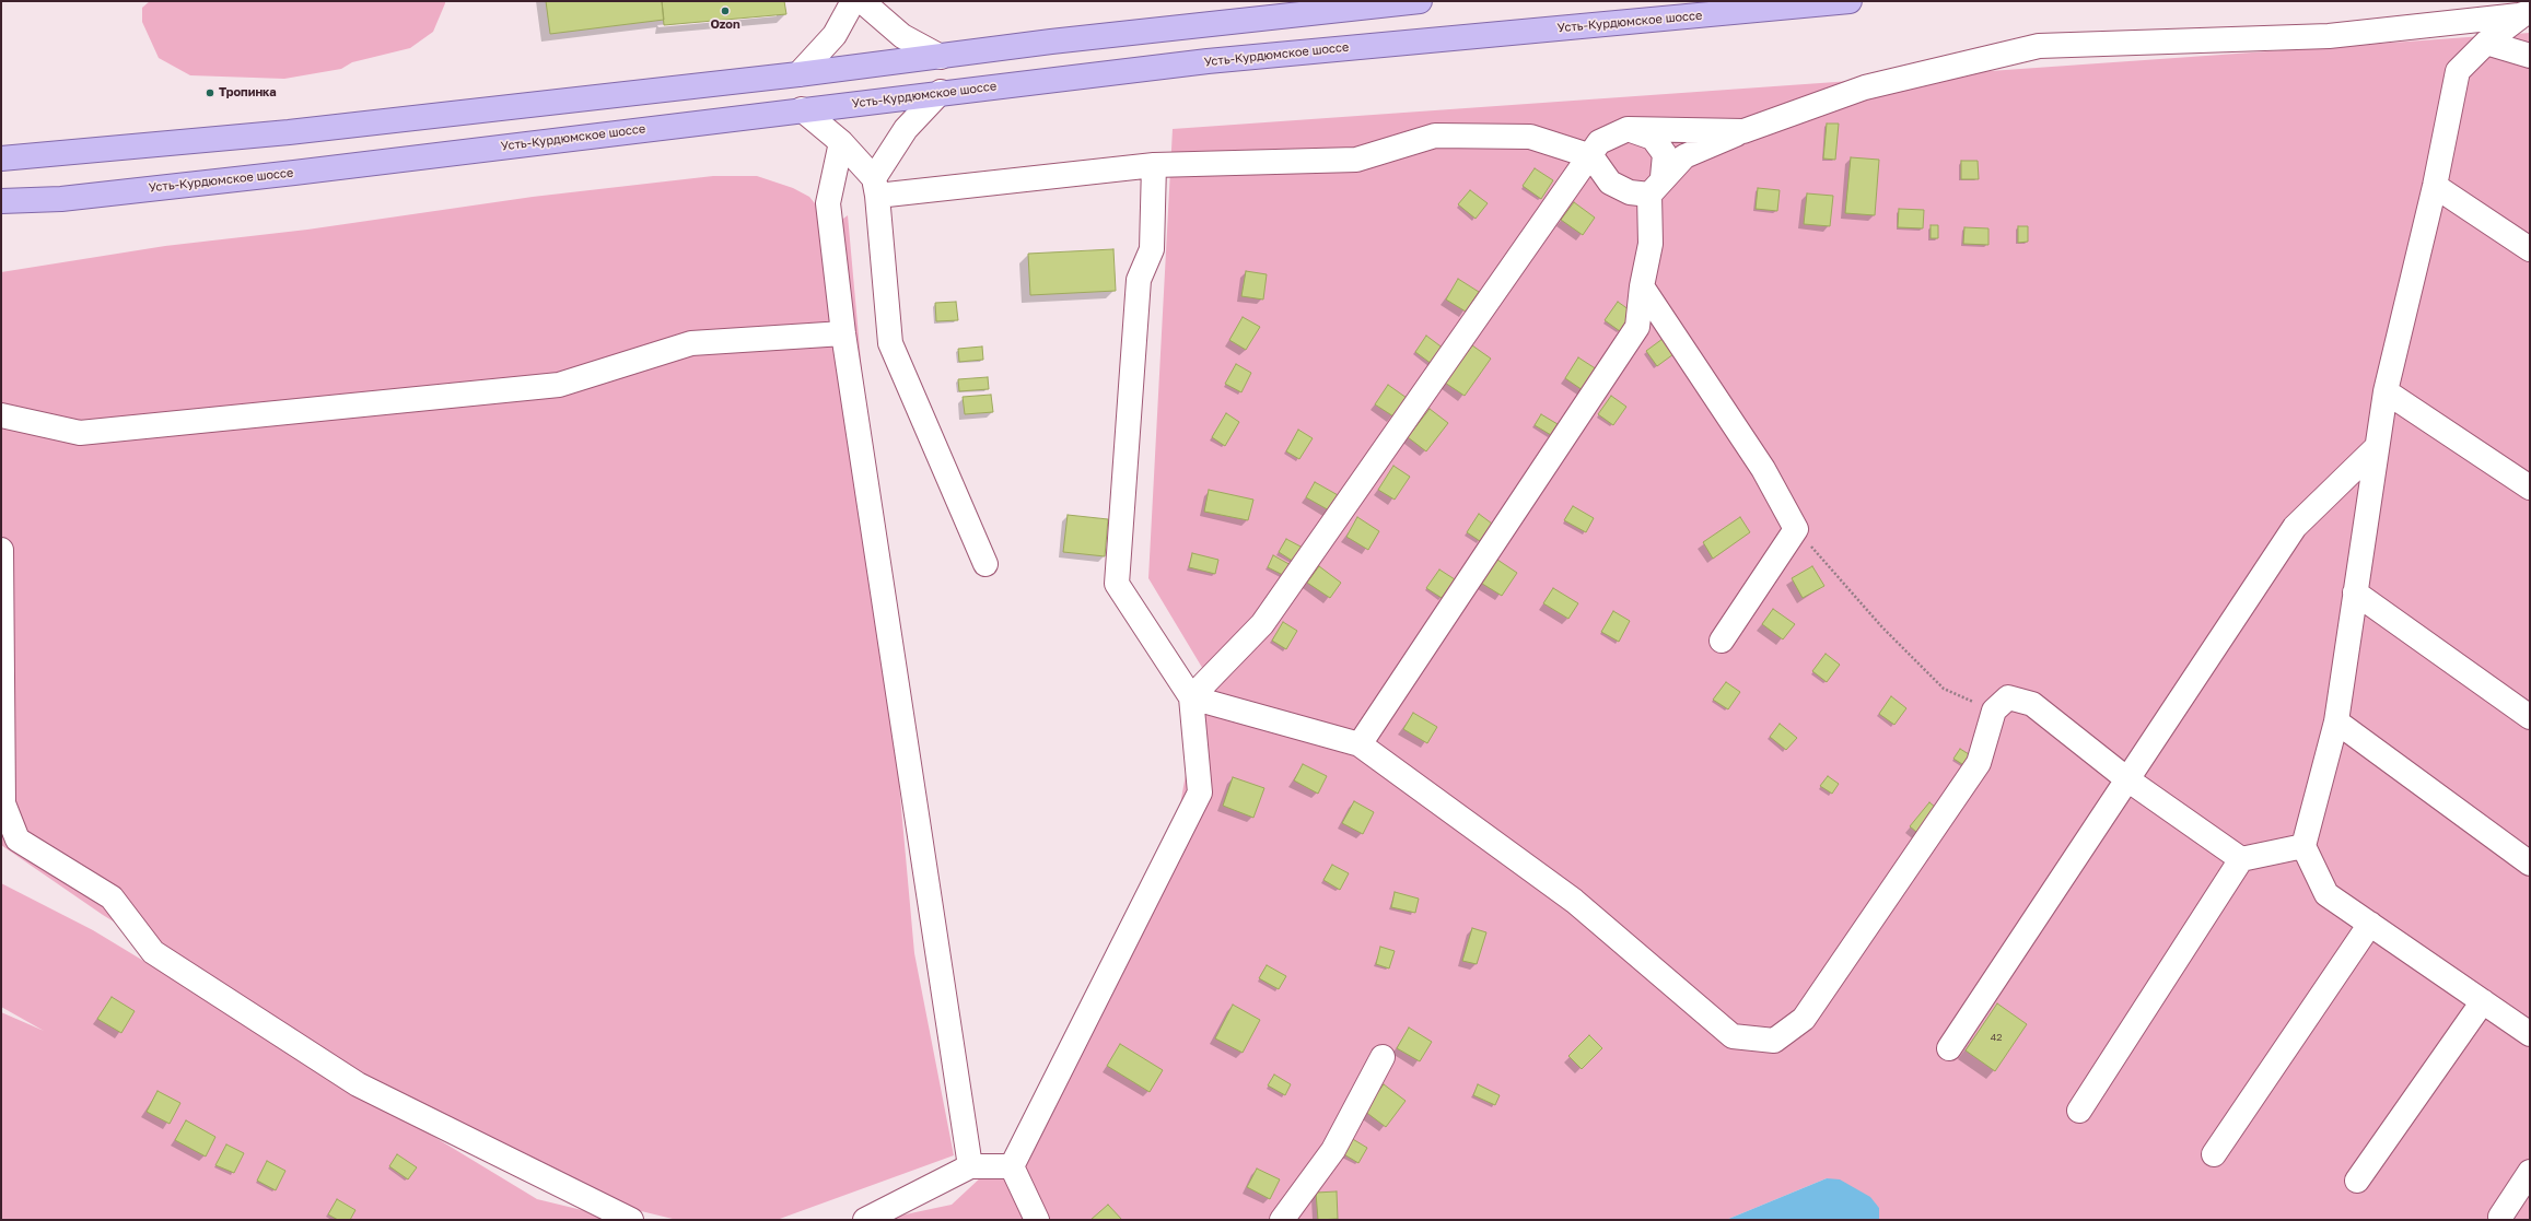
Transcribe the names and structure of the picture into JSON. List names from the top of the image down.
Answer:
{
  "streets": {
    "main road": ["Усть-Курдюмское шоссе"]
  },
  "places": ["Ozon", "Тропинка"],
  "house_numbers": ["42"]
}
